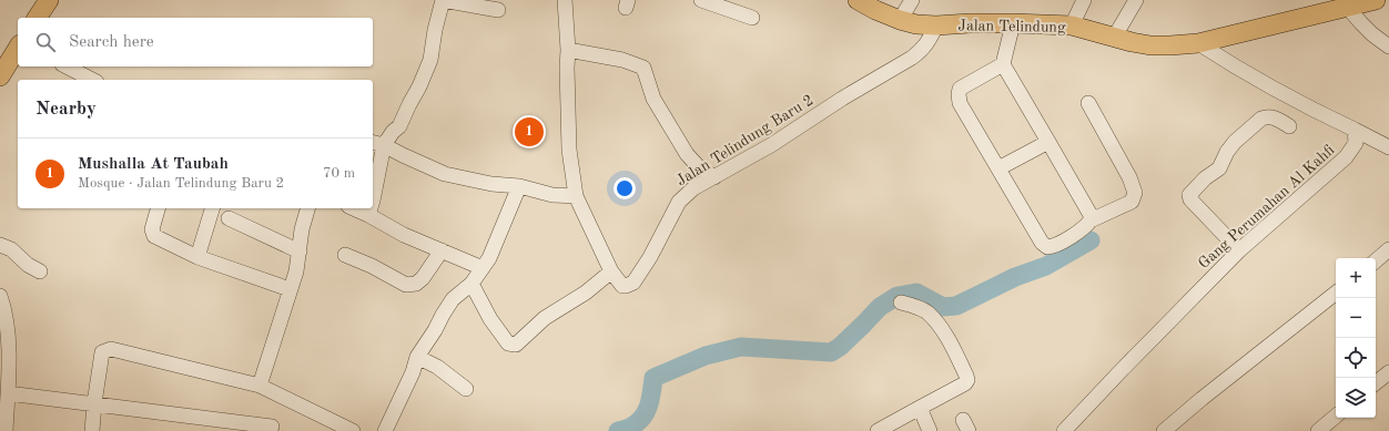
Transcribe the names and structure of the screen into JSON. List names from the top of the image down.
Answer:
{
  "streets": {
    "main road": ["Jalan Telindung"],
    "street": ["Jalan Telindung Baru 2", "Gang Perumahan Al Kahfi"]
  },
  "crossings": [
    ["Jalan Telindung", "Jalan Telindung Baru 2"],
    ["Jalan Telindung", "Gang Perumahan Al Kahfi"]
  ],
  "page": {
    "search": "Search here",
    "heading": "Nearby",
    "pins": "1",
    "list": [
      {
        "mark": "1",
        "name": "Mushalla At Taubah",
        "note": "Mosque · Jalan Telindung Baru 2",
        "value": "70 m"
      }
    ],
    "map_buttons": ["+", "−"]
  }
}
